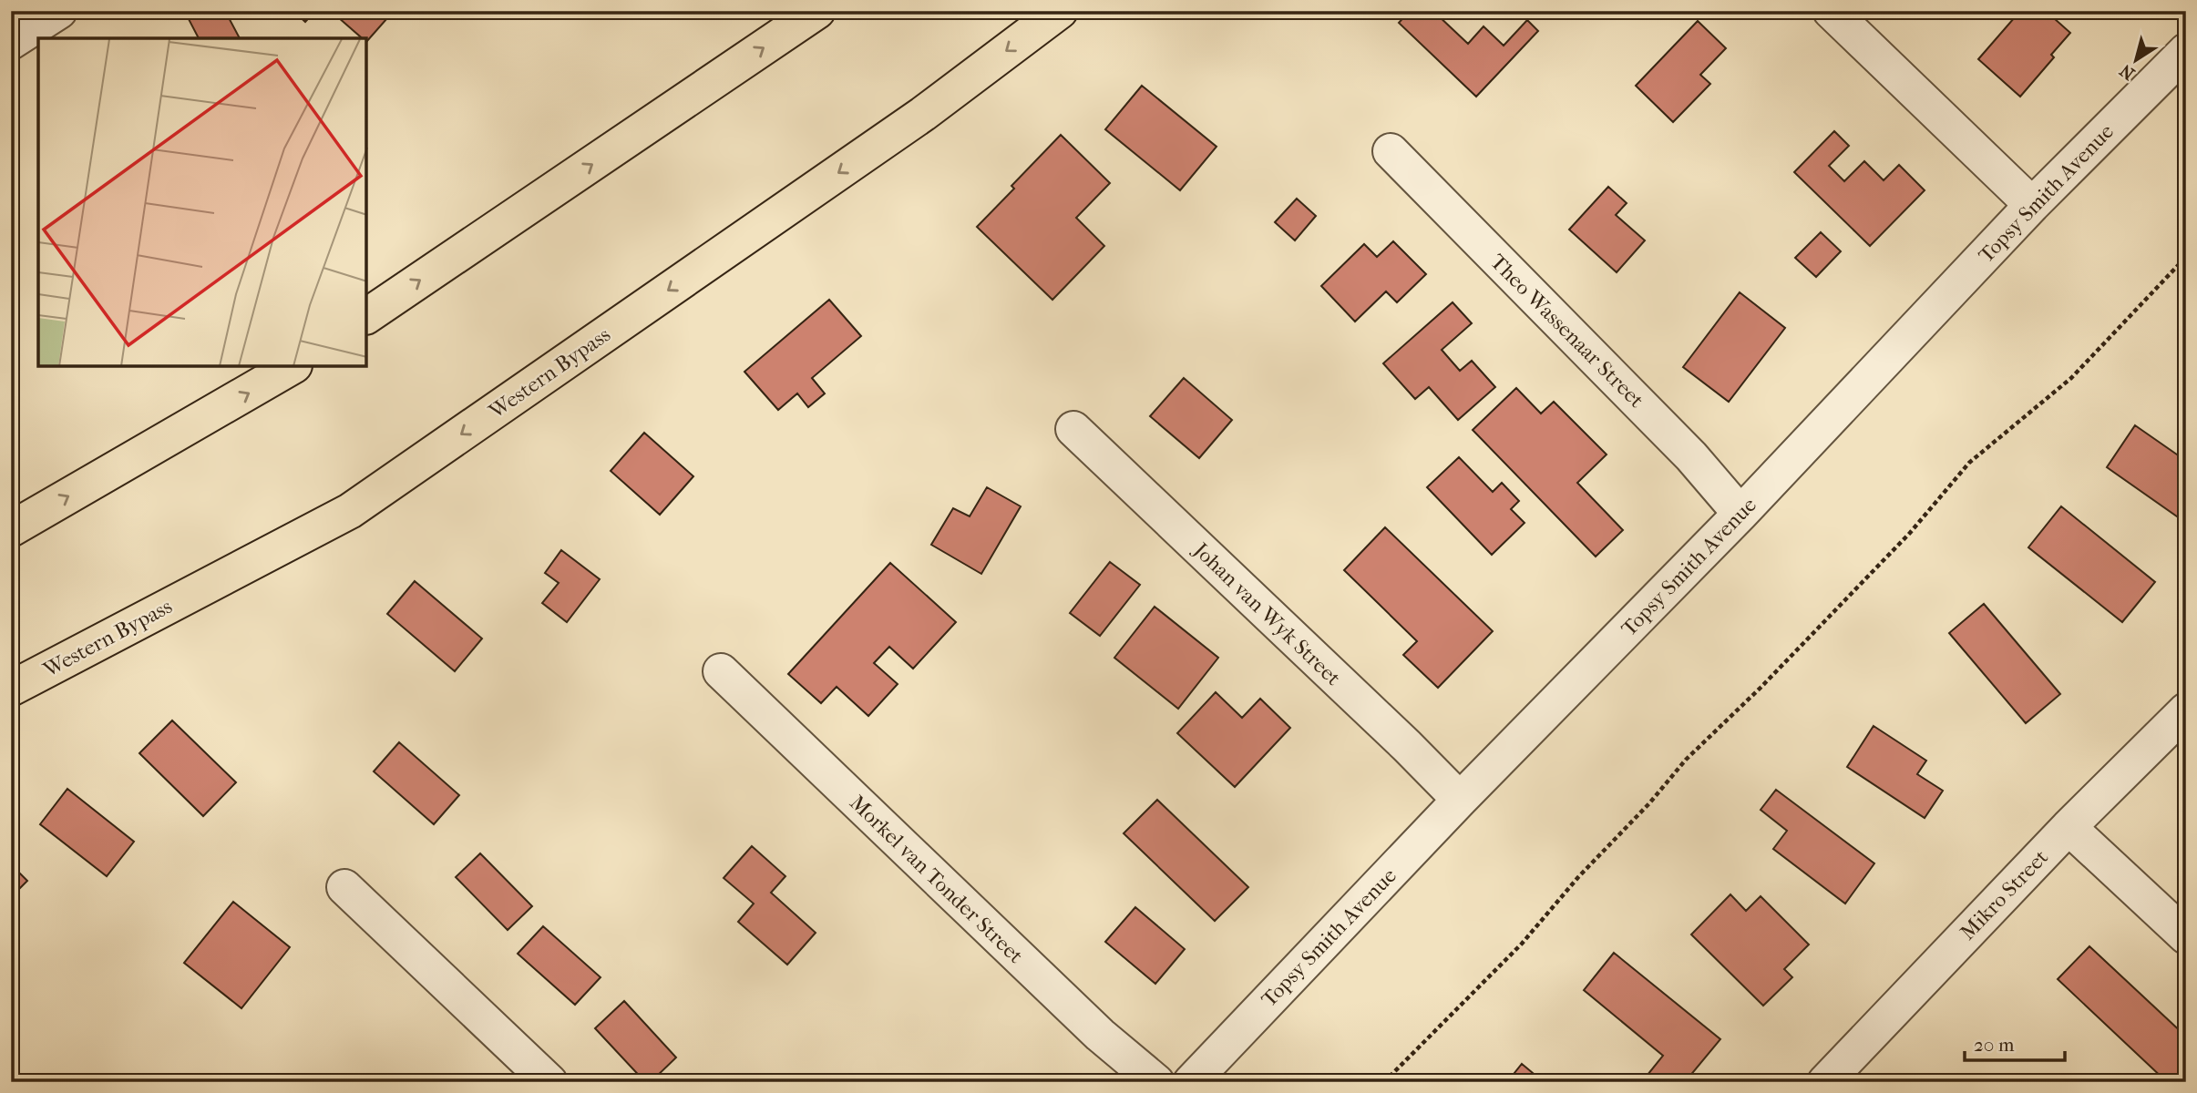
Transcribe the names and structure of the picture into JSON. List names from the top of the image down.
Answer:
{
  "streets": {
    "highway": ["Western Bypass"],
    "street": [
      "Topsy Smith Avenue",
      "Theo Wassenaar Street",
      "Johan van Wyk Street",
      "Morkel van Tonder Street",
      "Mikro Street"
    ]
  },
  "crossings": [
    ["Topsy Smith Avenue", "Theo Wassenaar Street"],
    ["Topsy Smith Avenue", "Johan van Wyk Street"]
  ],
  "scale_bar": "20 m",
  "north": "bottom left"
}
